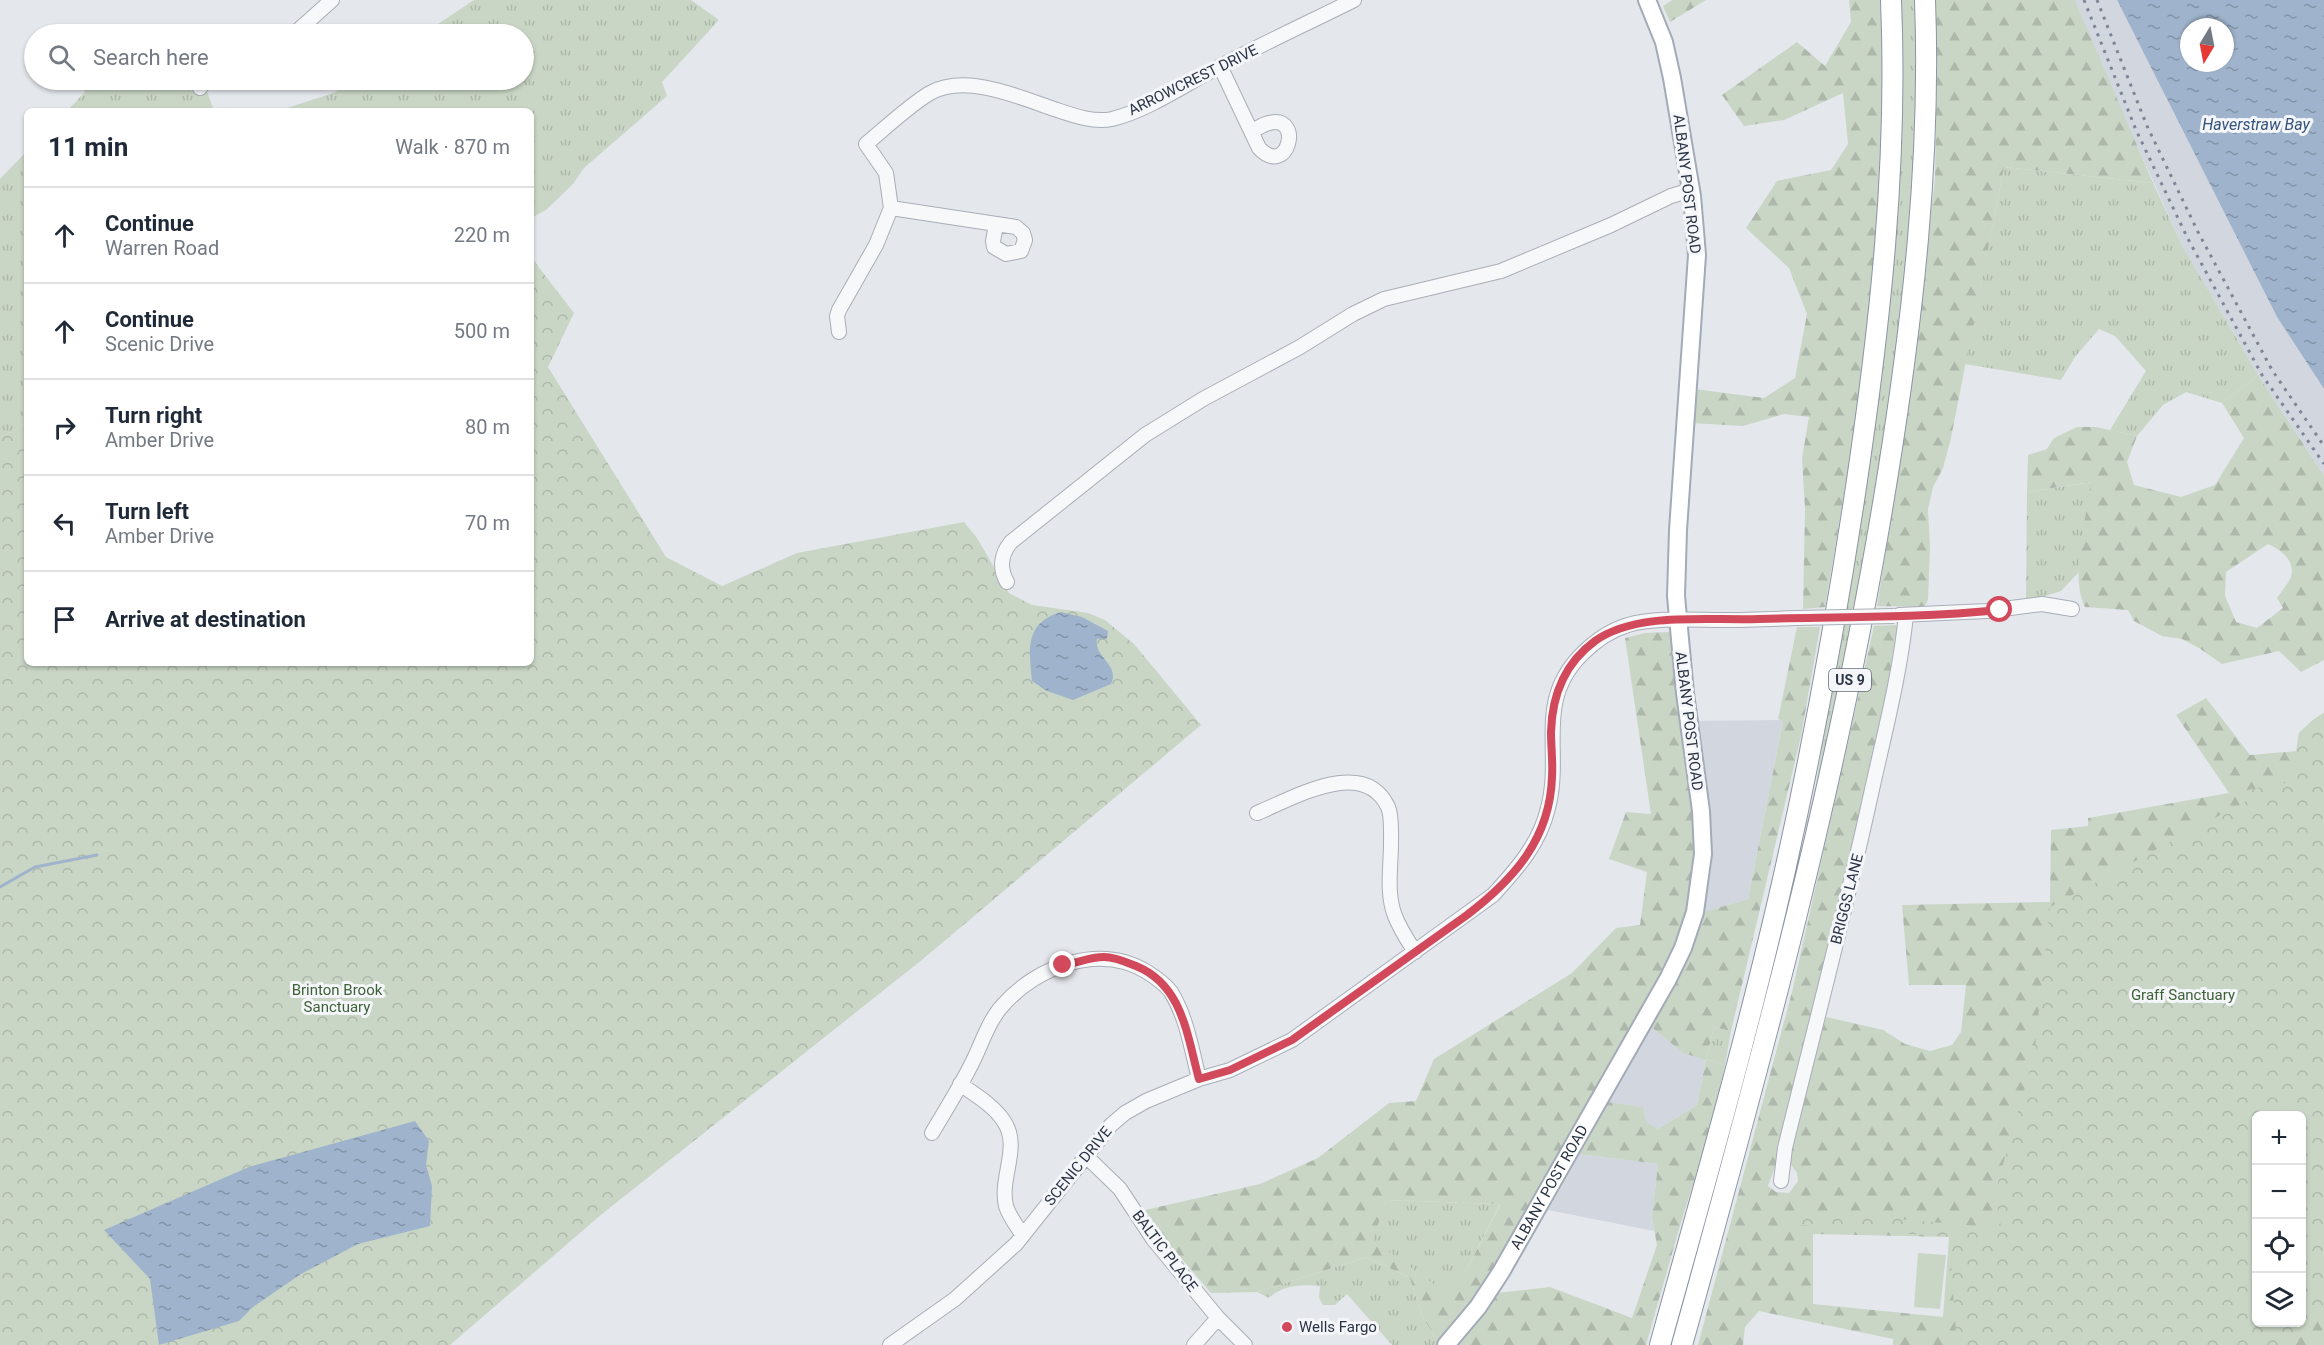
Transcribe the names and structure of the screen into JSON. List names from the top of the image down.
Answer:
{
  "streets": {
    "highway": ["US 9"],
    "main road": ["ALBANY POST ROAD"],
    "street": [
      "ARROWCREST DRIVE",
      "BRIGGS LANE",
      "SCENIC DRIVE",
      "BALTIC PLACE"
    ]
  },
  "crossings": [
    ["ALBANY POST ROAD", "SCENIC DRIVE"],
    ["BRIGGS LANE", "SCENIC DRIVE"],
    ["SCENIC DRIVE", "BALTIC PLACE"]
  ],
  "water": ["Haverstraw Bay"],
  "parks": ["Brinton Brook Sanctuary", "Graff Sanctuary"],
  "places": ["Wells Fargo"],
  "north": "bottom",
  "page": {
    "search": "Search here",
    "heading": ["11 min", "Walk · 870 m"],
    "list": [
      ["Continue", "Warren Road", "220 m"],
      ["Continue", "Scenic Drive", "500 m"],
      ["Turn right", "Amber Drive", "80 m"],
      ["Turn left", "Amber Drive", "70 m"],
      "Arrive at destination"
    ],
    "map_buttons": ["+", "−"]
  }
}
